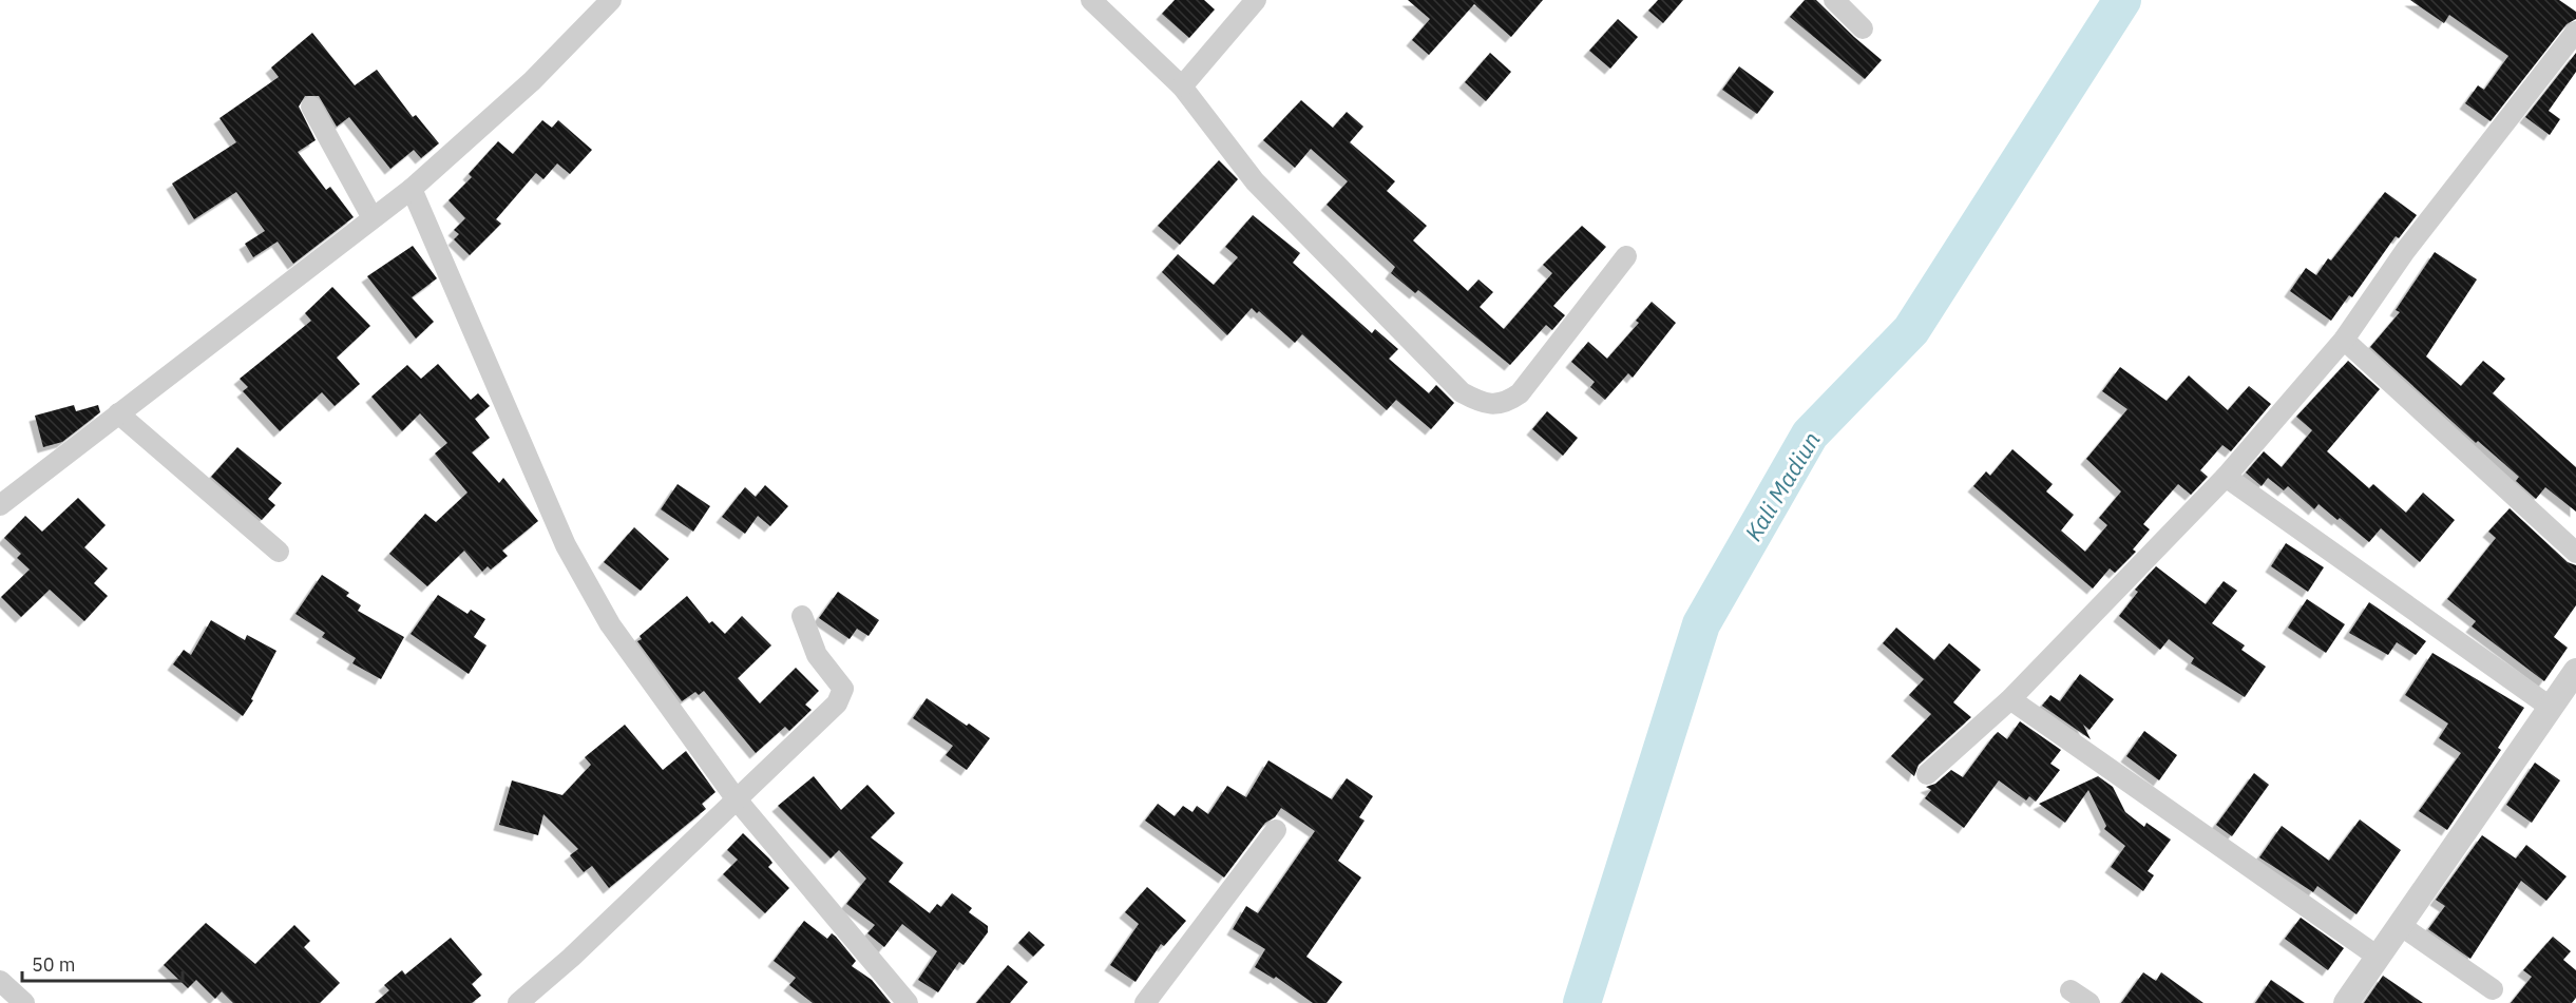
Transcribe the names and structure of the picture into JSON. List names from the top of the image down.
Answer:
{
  "water": ["Kali Madiun"],
  "scale_bar": "50 m"
}
